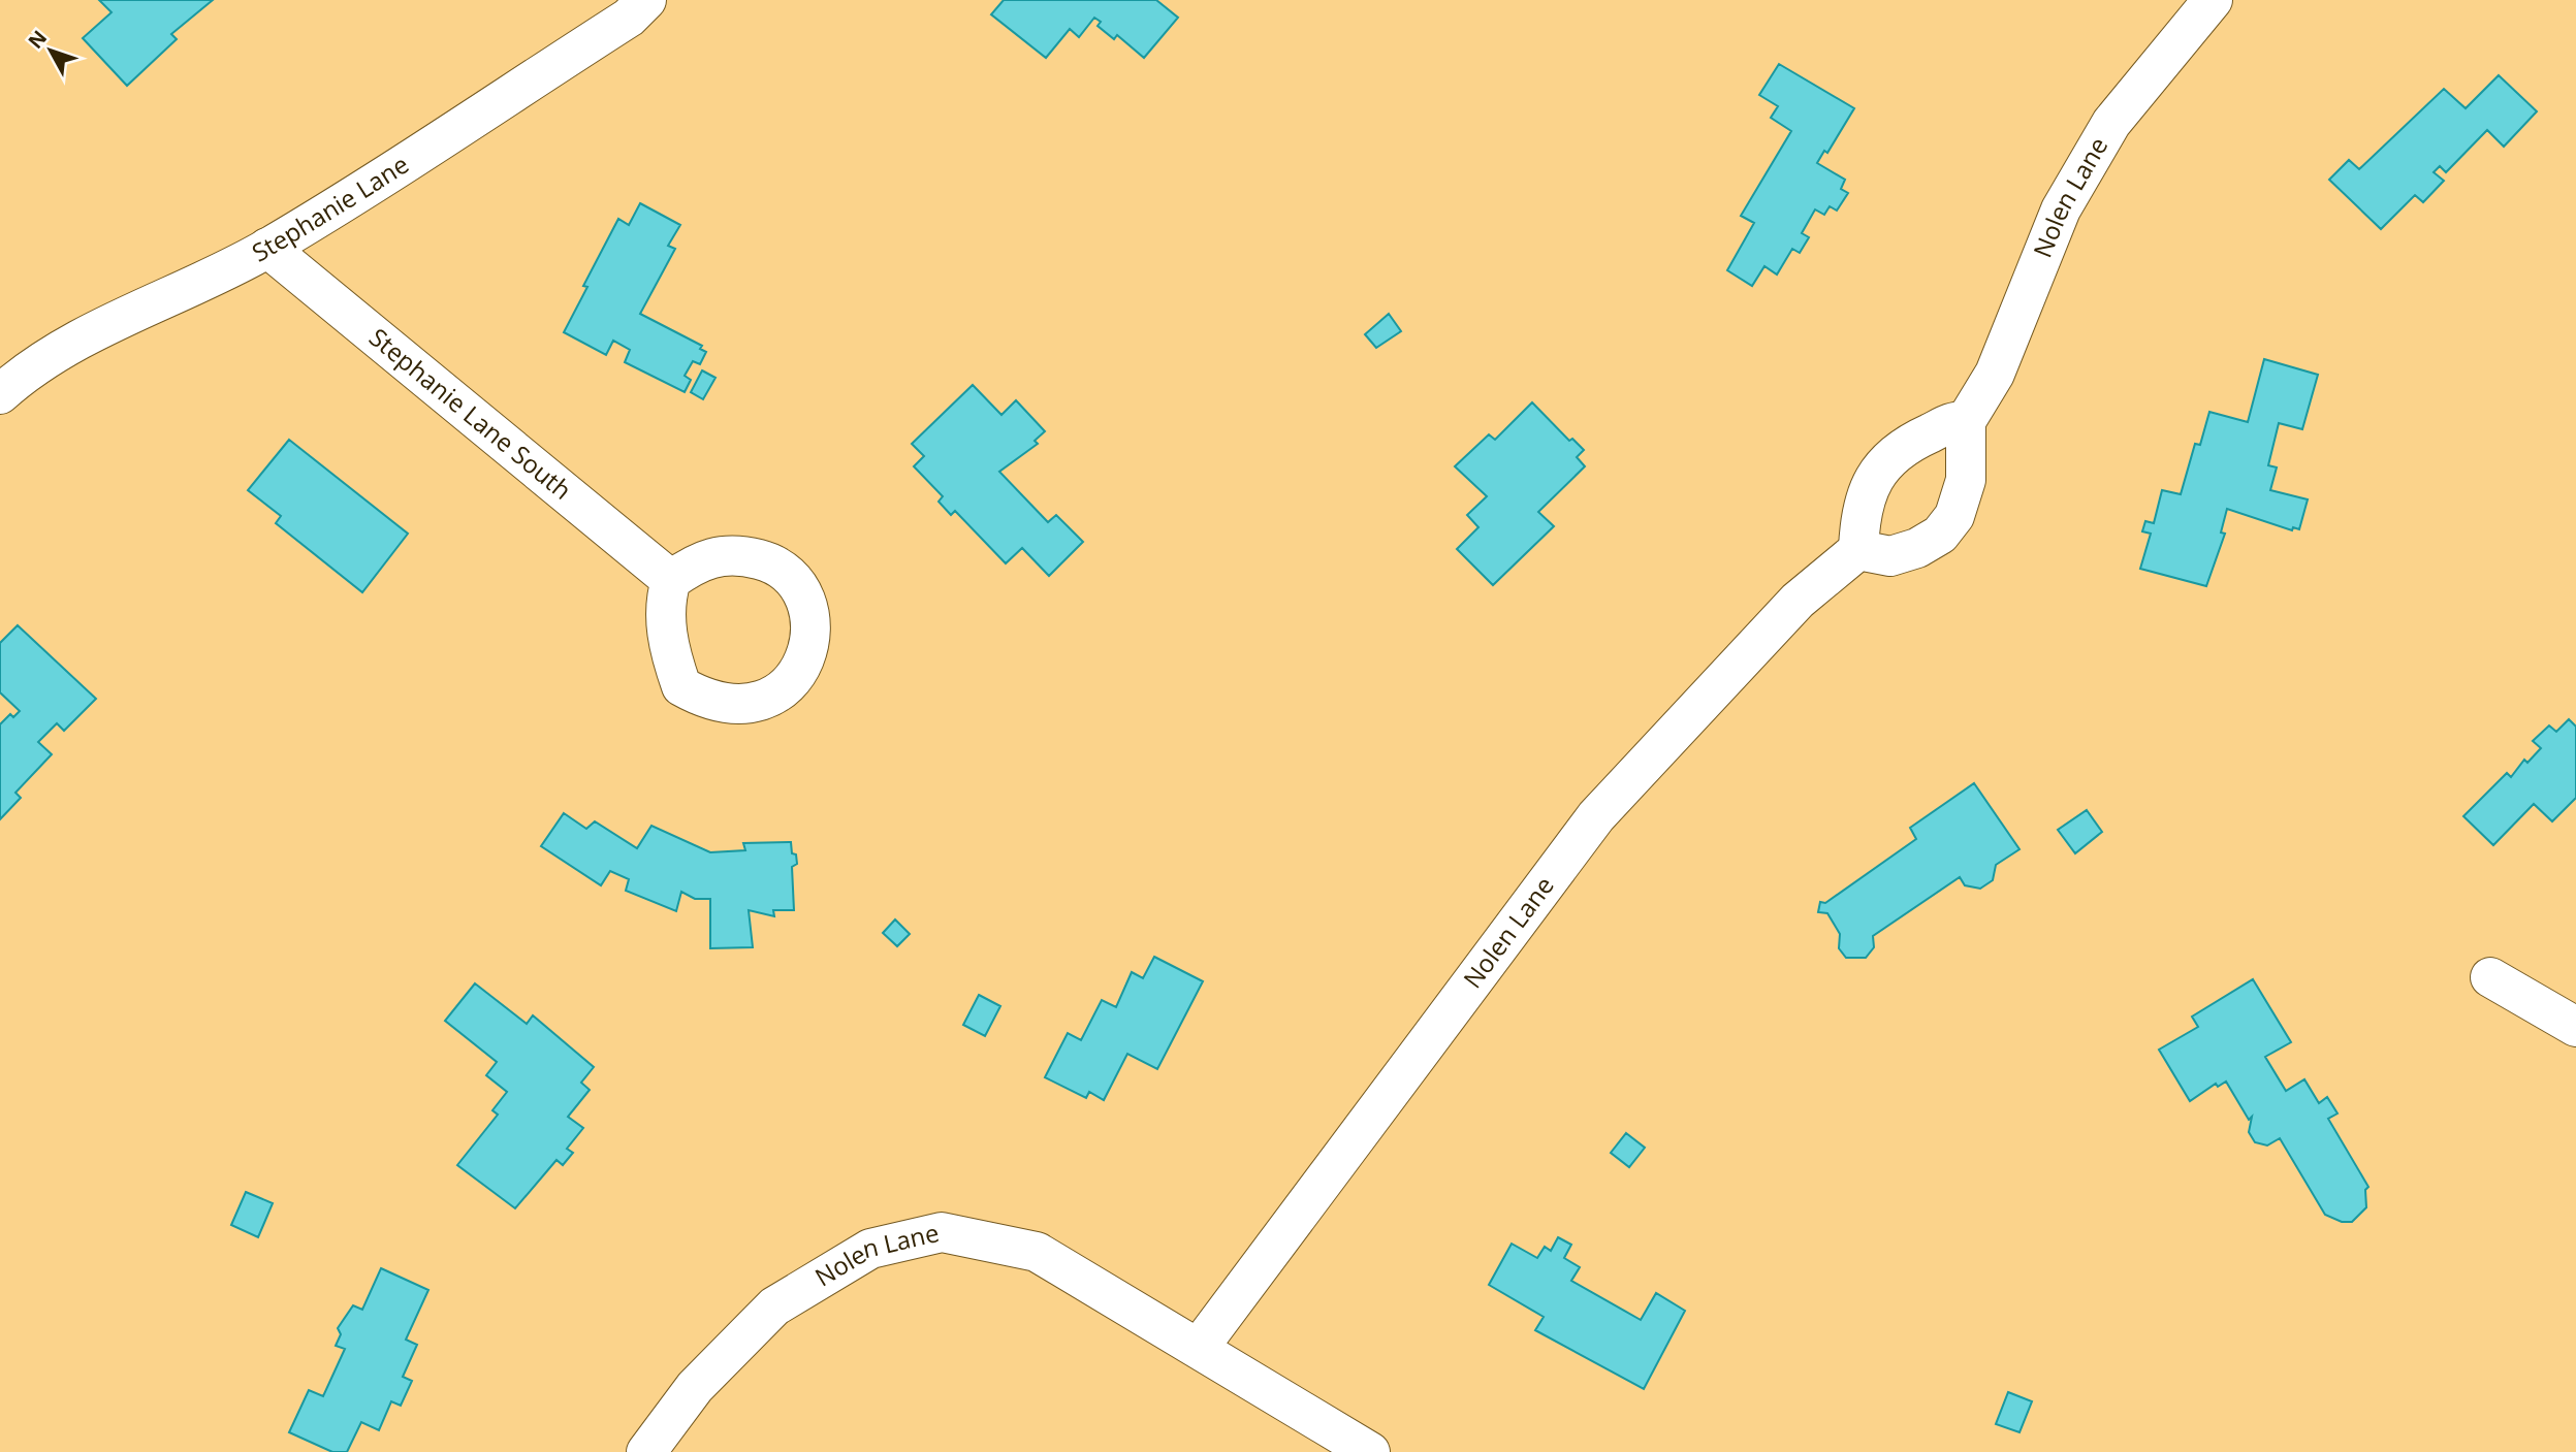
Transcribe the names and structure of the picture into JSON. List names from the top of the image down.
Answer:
{
  "streets": {
    "street": ["Nolen Lane", "Stephanie Lane", "Stephanie Lane South"]
  },
  "crossings": [
    ["Stephanie Lane", "Stephanie Lane South"]
  ],
  "north": "top left"
}
